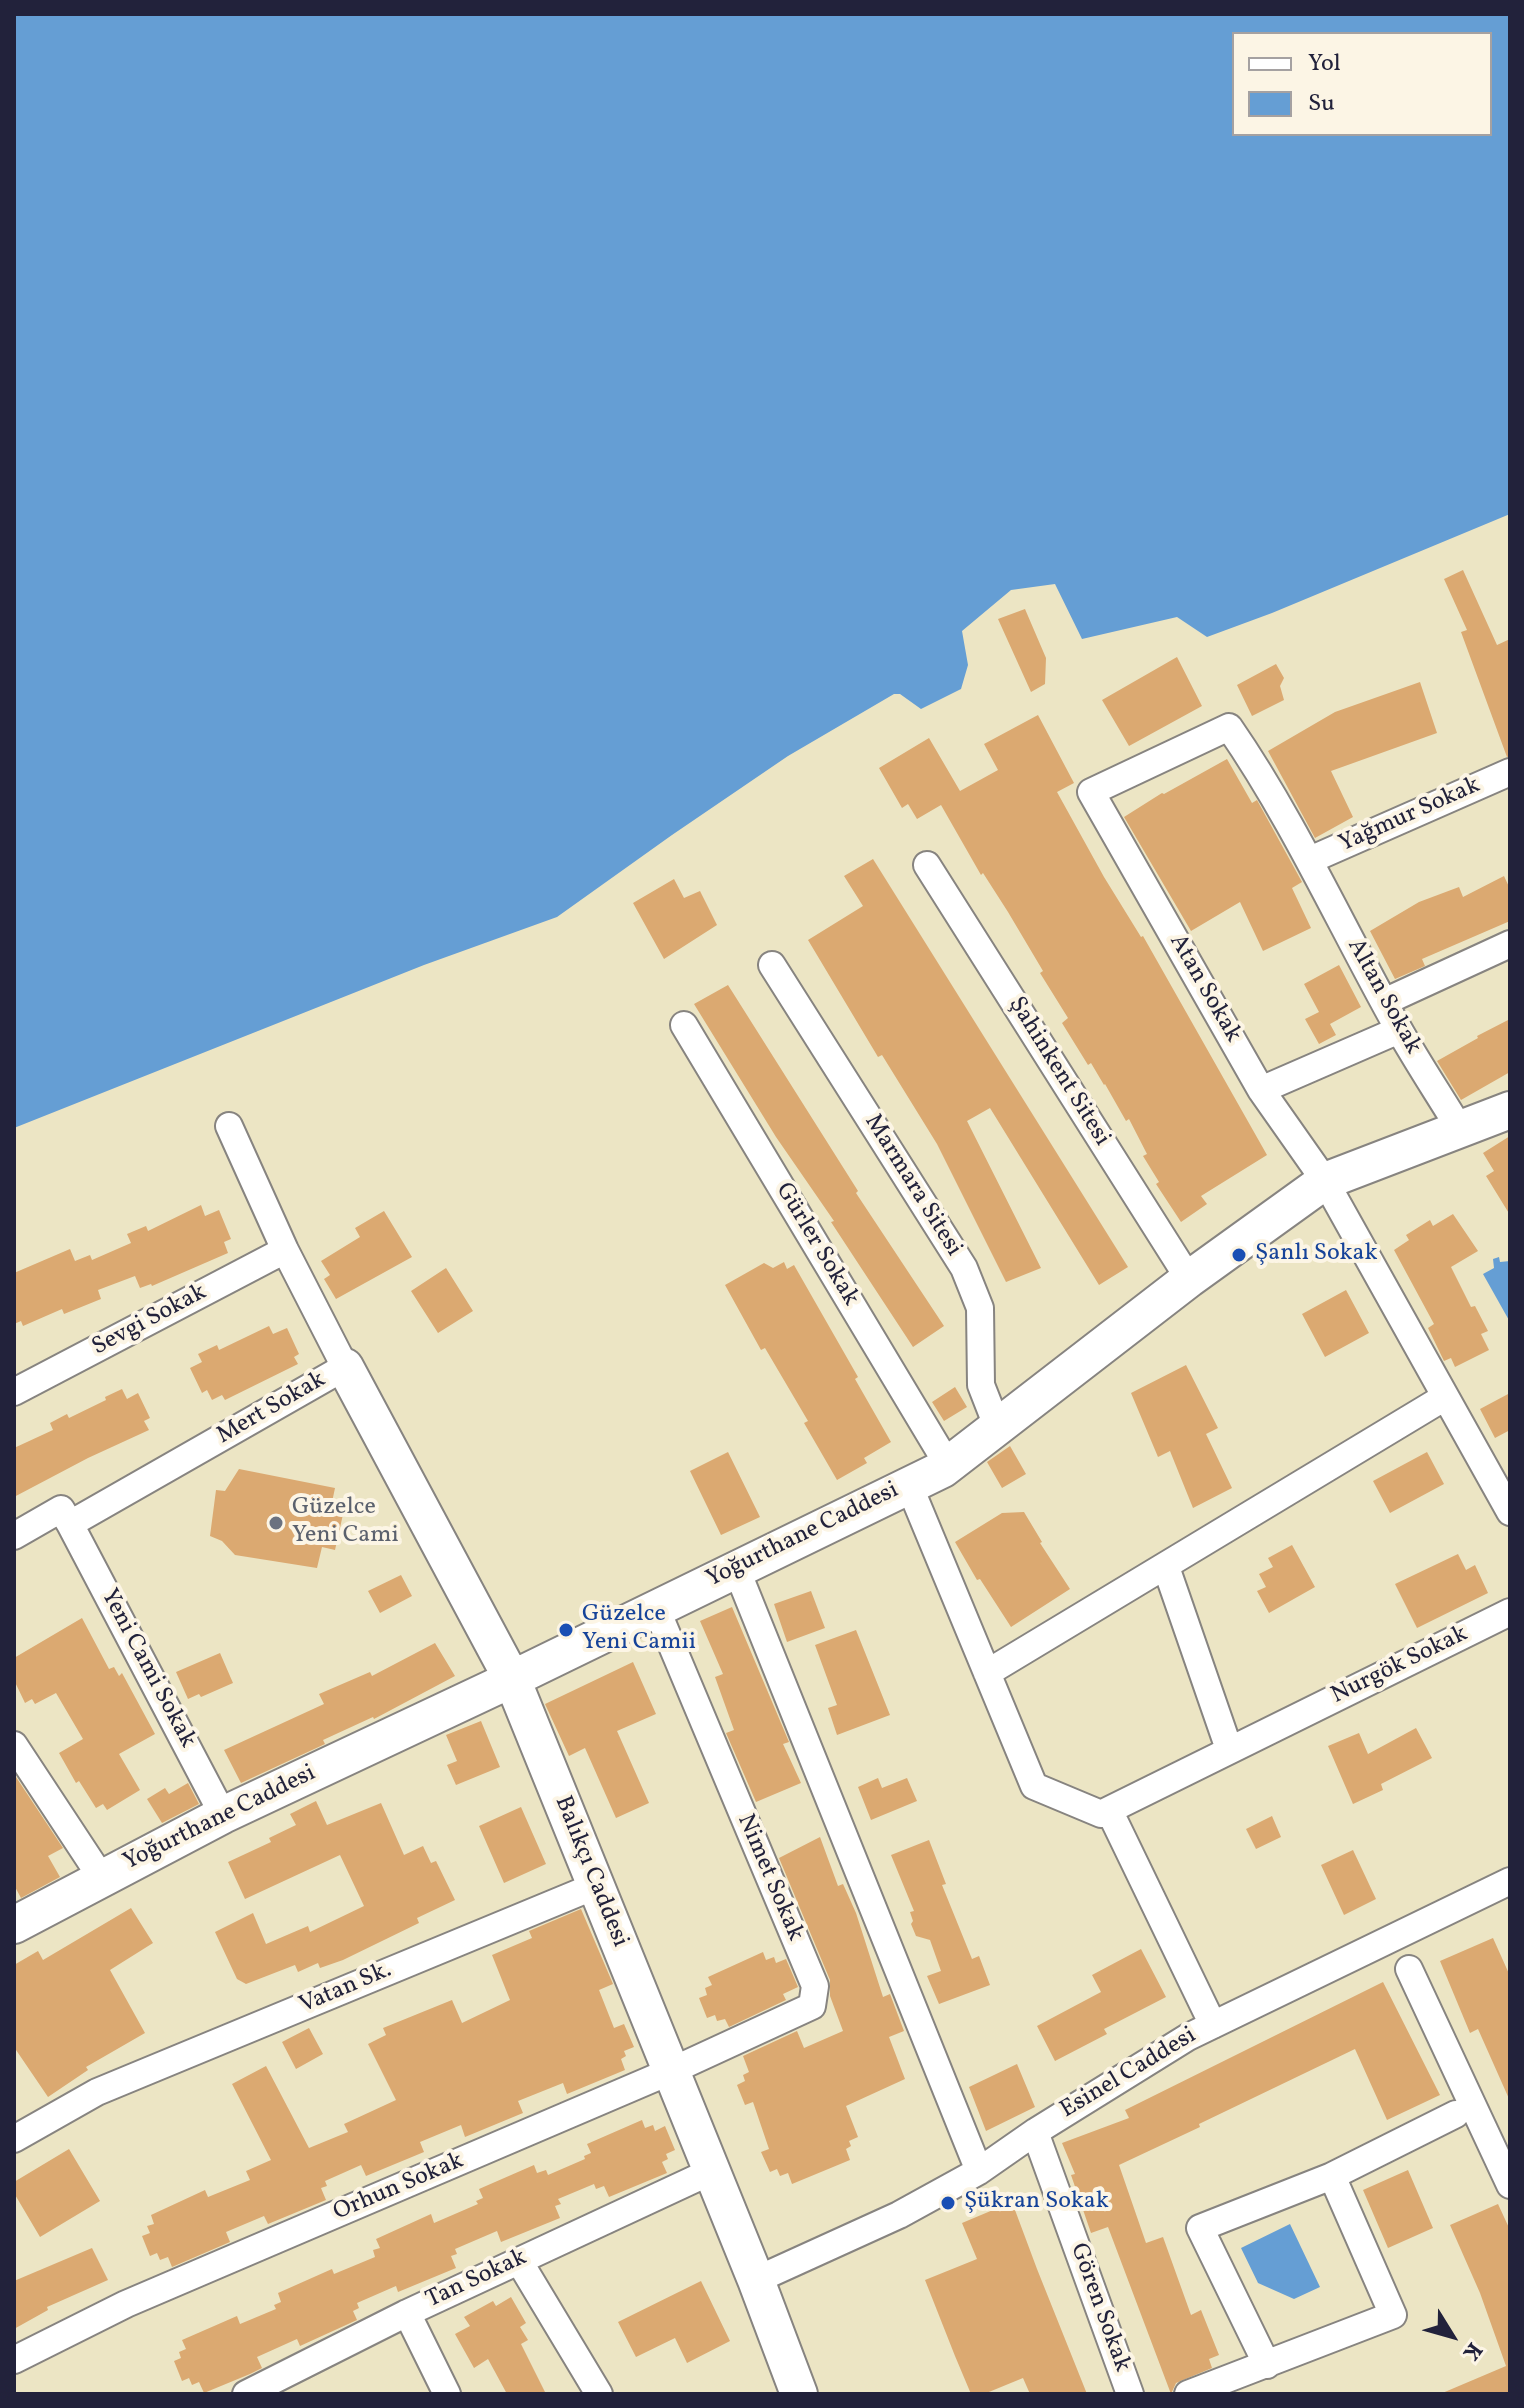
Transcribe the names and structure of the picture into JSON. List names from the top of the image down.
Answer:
{
  "streets": {
    "main road": ["Yoğurthane Caddesi", "Balıkçı Caddesi"],
    "street": [
      "Yağmur Sokak",
      "Atan Sokak",
      "Altan Sokak",
      "Şahinkent Sitesi",
      "Marmara Sitesi",
      "Gürler Sokak",
      "Sevgi Sokak",
      "Mert Sokak",
      "Nurgök Sokak",
      "Yeni Cami Sokak",
      "Nimet Sokak",
      "Vatan Sk.",
      "Esinel Caddesi",
      "Orhun Sokak",
      "Tan Sokak",
      "Gören Sokak"
    ]
  },
  "crossings": [
    ["Yağmur Sokak", "Altan Sokak"],
    ["Atan Sokak", "Altan Sokak"],
    ["Atan Sokak", "Yoğurthane Caddesi"],
    ["Altan Sokak", "Yoğurthane Caddesi"],
    ["Şahinkent Sitesi", "Yoğurthane Caddesi"],
    ["Marmara Sitesi", "Yoğurthane Caddesi"],
    ["Gürler Sokak", "Yoğurthane Caddesi"],
    ["Sevgi Sokak", "Mert Sokak"],
    ["Mert Sokak", "Yeni Cami Sokak"],
    ["Mert Sokak", "Balıkçı Caddesi"],
    ["Yoğurthane Caddesi", "Yeni Cami Sokak"],
    ["Yoğurthane Caddesi", "Balıkçı Caddesi"],
    ["Yoğurthane Caddesi", "Nimet Sokak"],
    ["Balıkçı Caddesi", "Nimet Sokak"],
    ["Balıkçı Caddesi", "Vatan Sk."],
    ["Balıkçı Caddesi", "Esinel Caddesi"],
    ["Balıkçı Caddesi", "Orhun Sokak"],
    ["Balıkçı Caddesi", "Tan Sokak"],
    ["Nimet Sokak", "Orhun Sokak"],
    ["Esinel Caddesi", "Gören Sokak"]
  ],
  "places": [
    "Şanlı Sokak",
    "Güzelce Yeni Cami",
    "Güzelce Yeni Camii",
    "Şükran Sokak"
  ],
  "legend": ["Yol", "Su"],
  "north": "bottom right"
}
